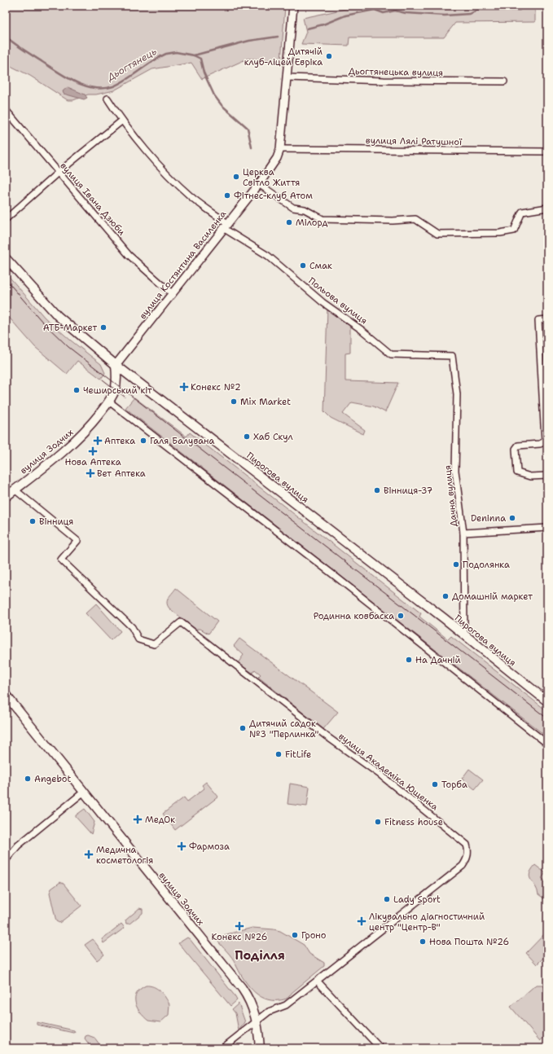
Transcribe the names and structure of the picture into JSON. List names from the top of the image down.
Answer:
{
  "streets": {
    "main road": ["вулиця Зодчих", "Пирогова вулиця"],
    "street": [
      "Дьогтянецька вулиця",
      "вулиця Лялі Ратушної",
      "вулиця Івана Дзюби",
      "вулиця Костянтина Василенка",
      "Польова вулиця",
      "Дачна вулиця",
      "вулиця Академіка Ющенка"
    ]
  },
  "crossings": [
    ["Дьогтянецька вулиця", "вулиця Костянтина Василенка"],
    ["вулиця Лялі Ратушної", "вулиця Костянтина Василенка"],
    ["вулиця Івана Дзюби", "вулиця Костянтина Василенка"],
    ["вулиця Костянтина Василенка", "Польова вулиця"],
    ["вулиця Костянтина Василенка", "вулиця Зодчих"],
    ["вулиця Костянтина Василенка", "Пирогова вулиця"],
    ["Польова вулиця", "Дачна вулиця"],
    ["вулиця Зодчих", "Пирогова вулиця"],
    ["вулиця Зодчих", "вулиця Академіка Ющенка"],
    ["Пирогова вулиця", "Дачна вулиця"]
  ],
  "districts": ["Поділля"],
  "water": ["Дьогтянець"],
  "places": {
    "other": [
      "Дитячій клуб-ліцей Евріка",
      "Церква Світло Життя",
      "Фітнес-клуб Атом",
      "Мілорд",
      "Смак",
      "АТБ-Маркет",
      "Чеширський кіт",
      "Mix Market",
      "Хаб Скул",
      "Галя Балувана",
      "Вінниця-37",
      "Deninna",
      "Вінниця",
      "Подолянка",
      "Домашній маркет",
      "Родинна ковбаска",
      "На Дачній",
      "Дитячий садок №3 \"Перлинка\"",
      "FitLife",
      "Angebot",
      "Торба",
      "Fitness house",
      "Lady Sport",
      "Гроно",
      "Нова Пошта №26"
    ],
    "health": [
      "Конекс №2",
      "Аптека",
      "Нова Аптека",
      "Вет Аптека",
      "МедОк",
      "Фармоза",
      "Медична косметологія",
      "Лікувально діагностичний центр \"Центр-В\"",
      "Конекс №26"
    ]
  }
}
